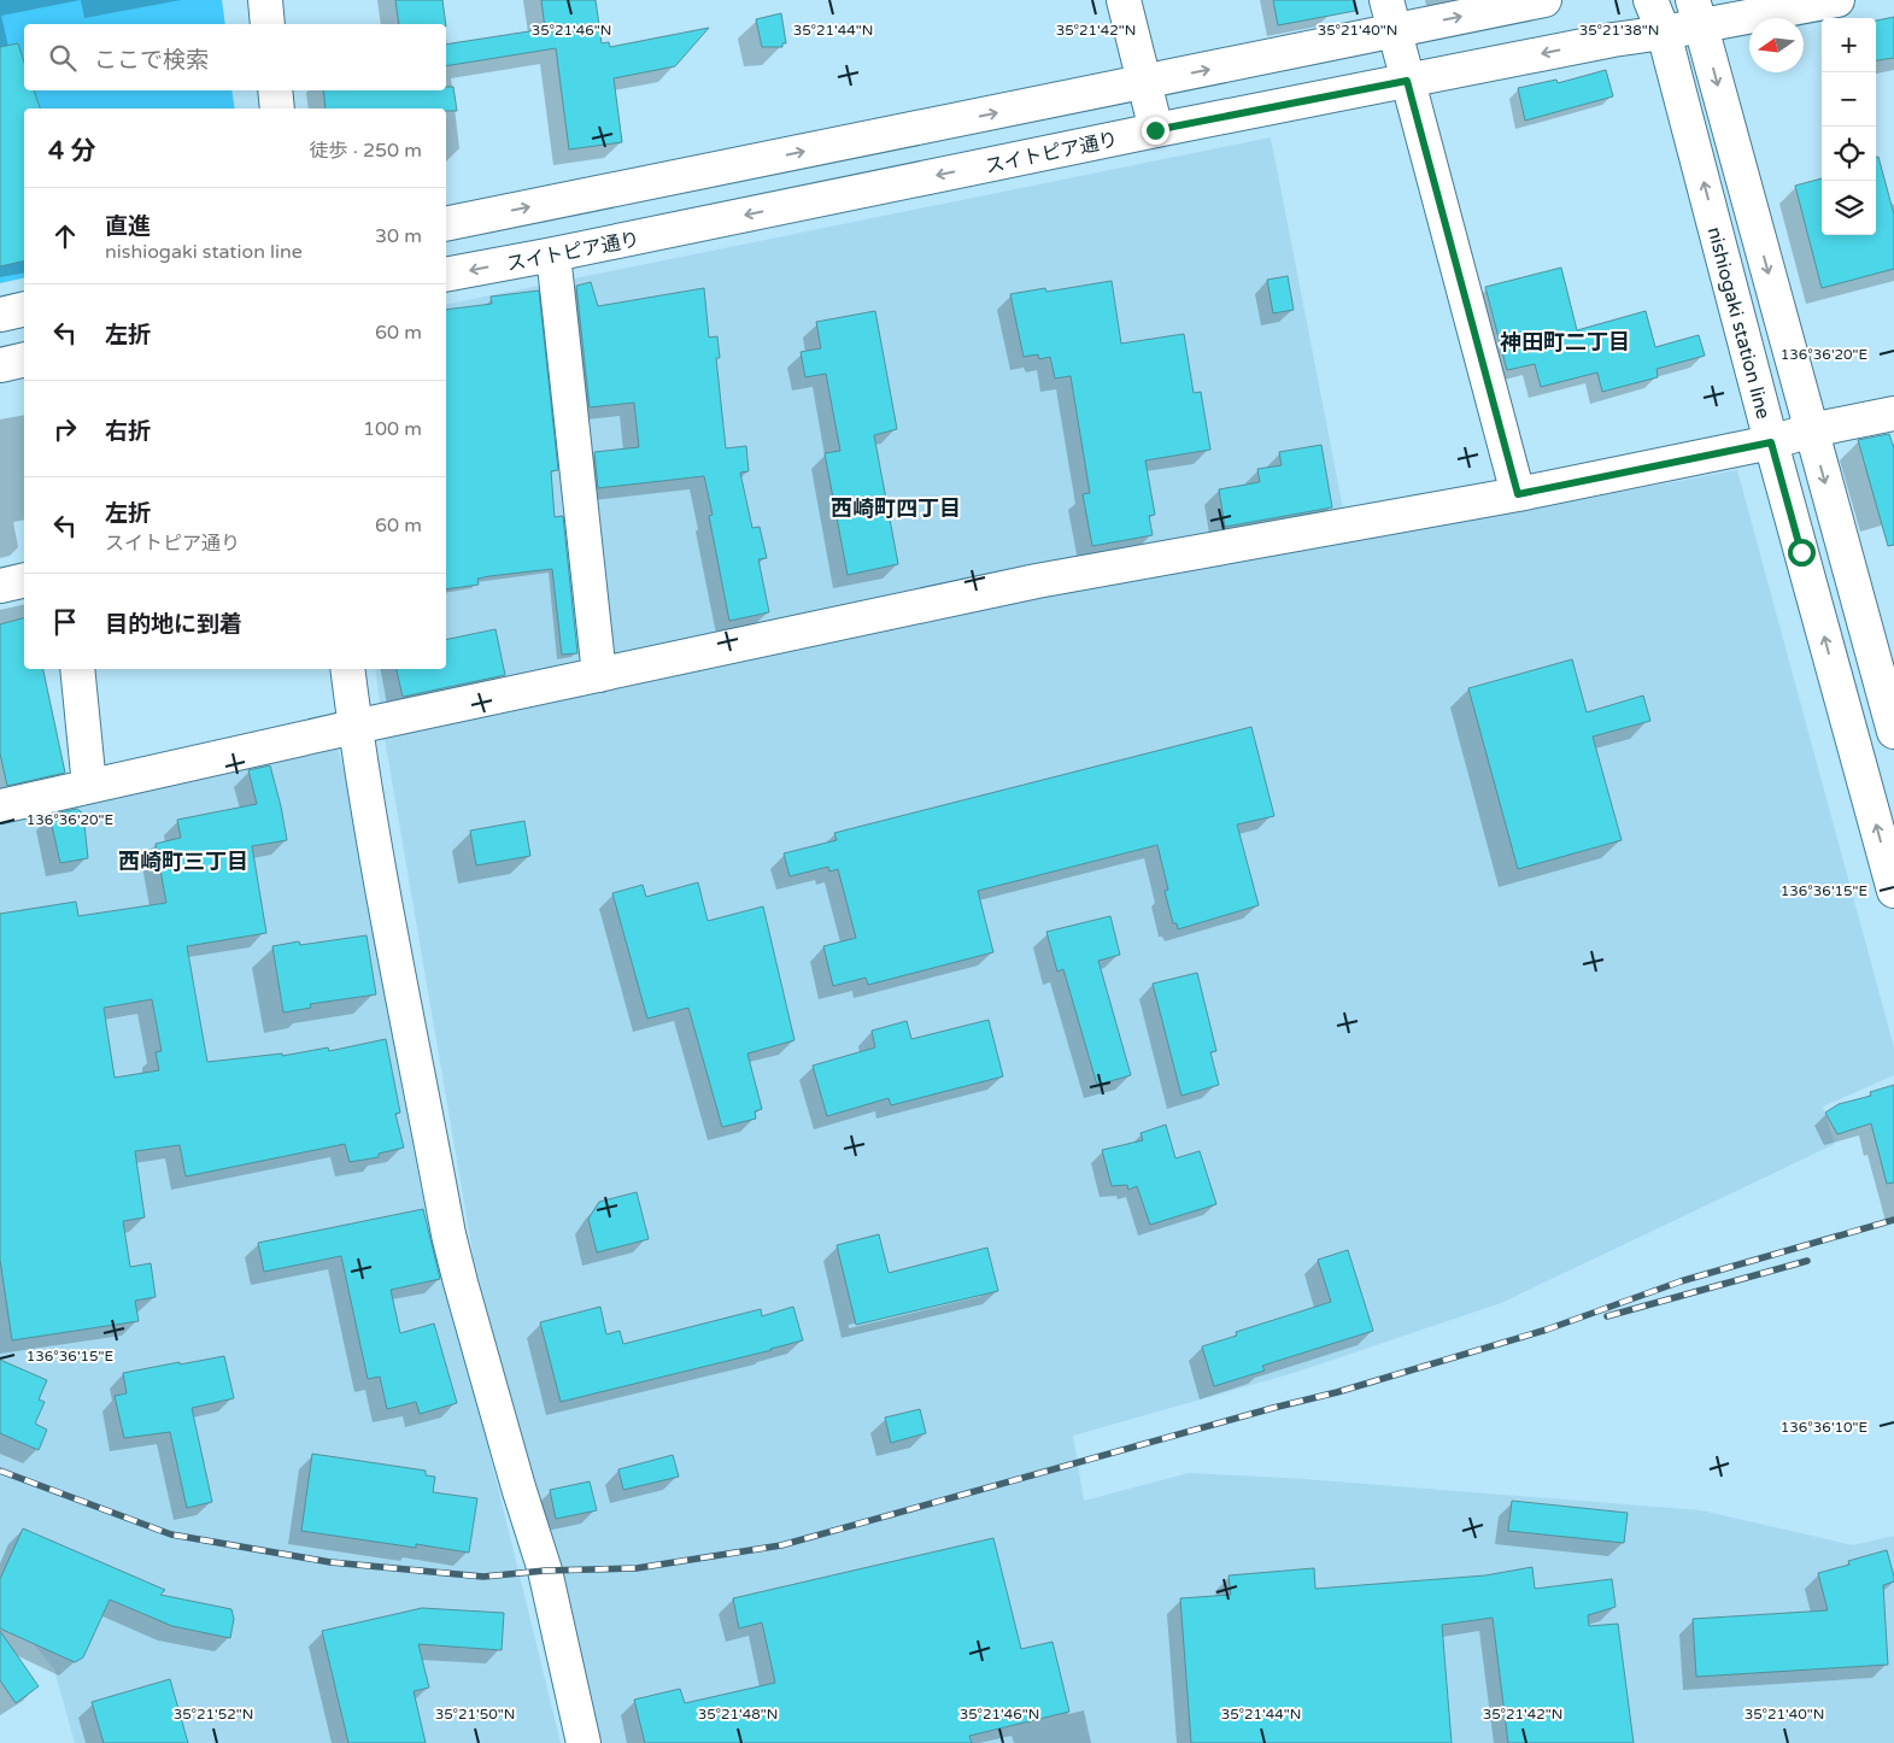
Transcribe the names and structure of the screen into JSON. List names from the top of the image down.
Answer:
{
  "streets": {
    "street": ["スイトピア通り", "nishiogaki station line"]
  },
  "crossings": [
    ["スイトピア通り", "nishiogaki station line"]
  ],
  "districts": ["神田町二丁目", "西崎町四丁目", "西崎町三丁目"],
  "north": "left",
  "page": {
    "map_buttons": ["+", "−"],
    "search": "ここで検索",
    "heading": ["4 分", "徒歩 · 250 m"],
    "list": [
      ["直進", "nishiogaki station line", "30 m"],
      ["左折", "60 m"],
      ["右折", "100 m"],
      ["左折", "スイトピア通り", "60 m"],
      "目的地に到着"
    ]
  },
  "coordinates": [
    "35°21'46\"N",
    "35°21'44\"N",
    "35°21'42\"N",
    "35°21'40\"N",
    "35°21'38\"N",
    "136°36'20\"E",
    "136°36'15\"E",
    "136°36'10\"E",
    "35°21'52\"N",
    "35°21'50\"N",
    "35°21'48\"N"
  ]
}
